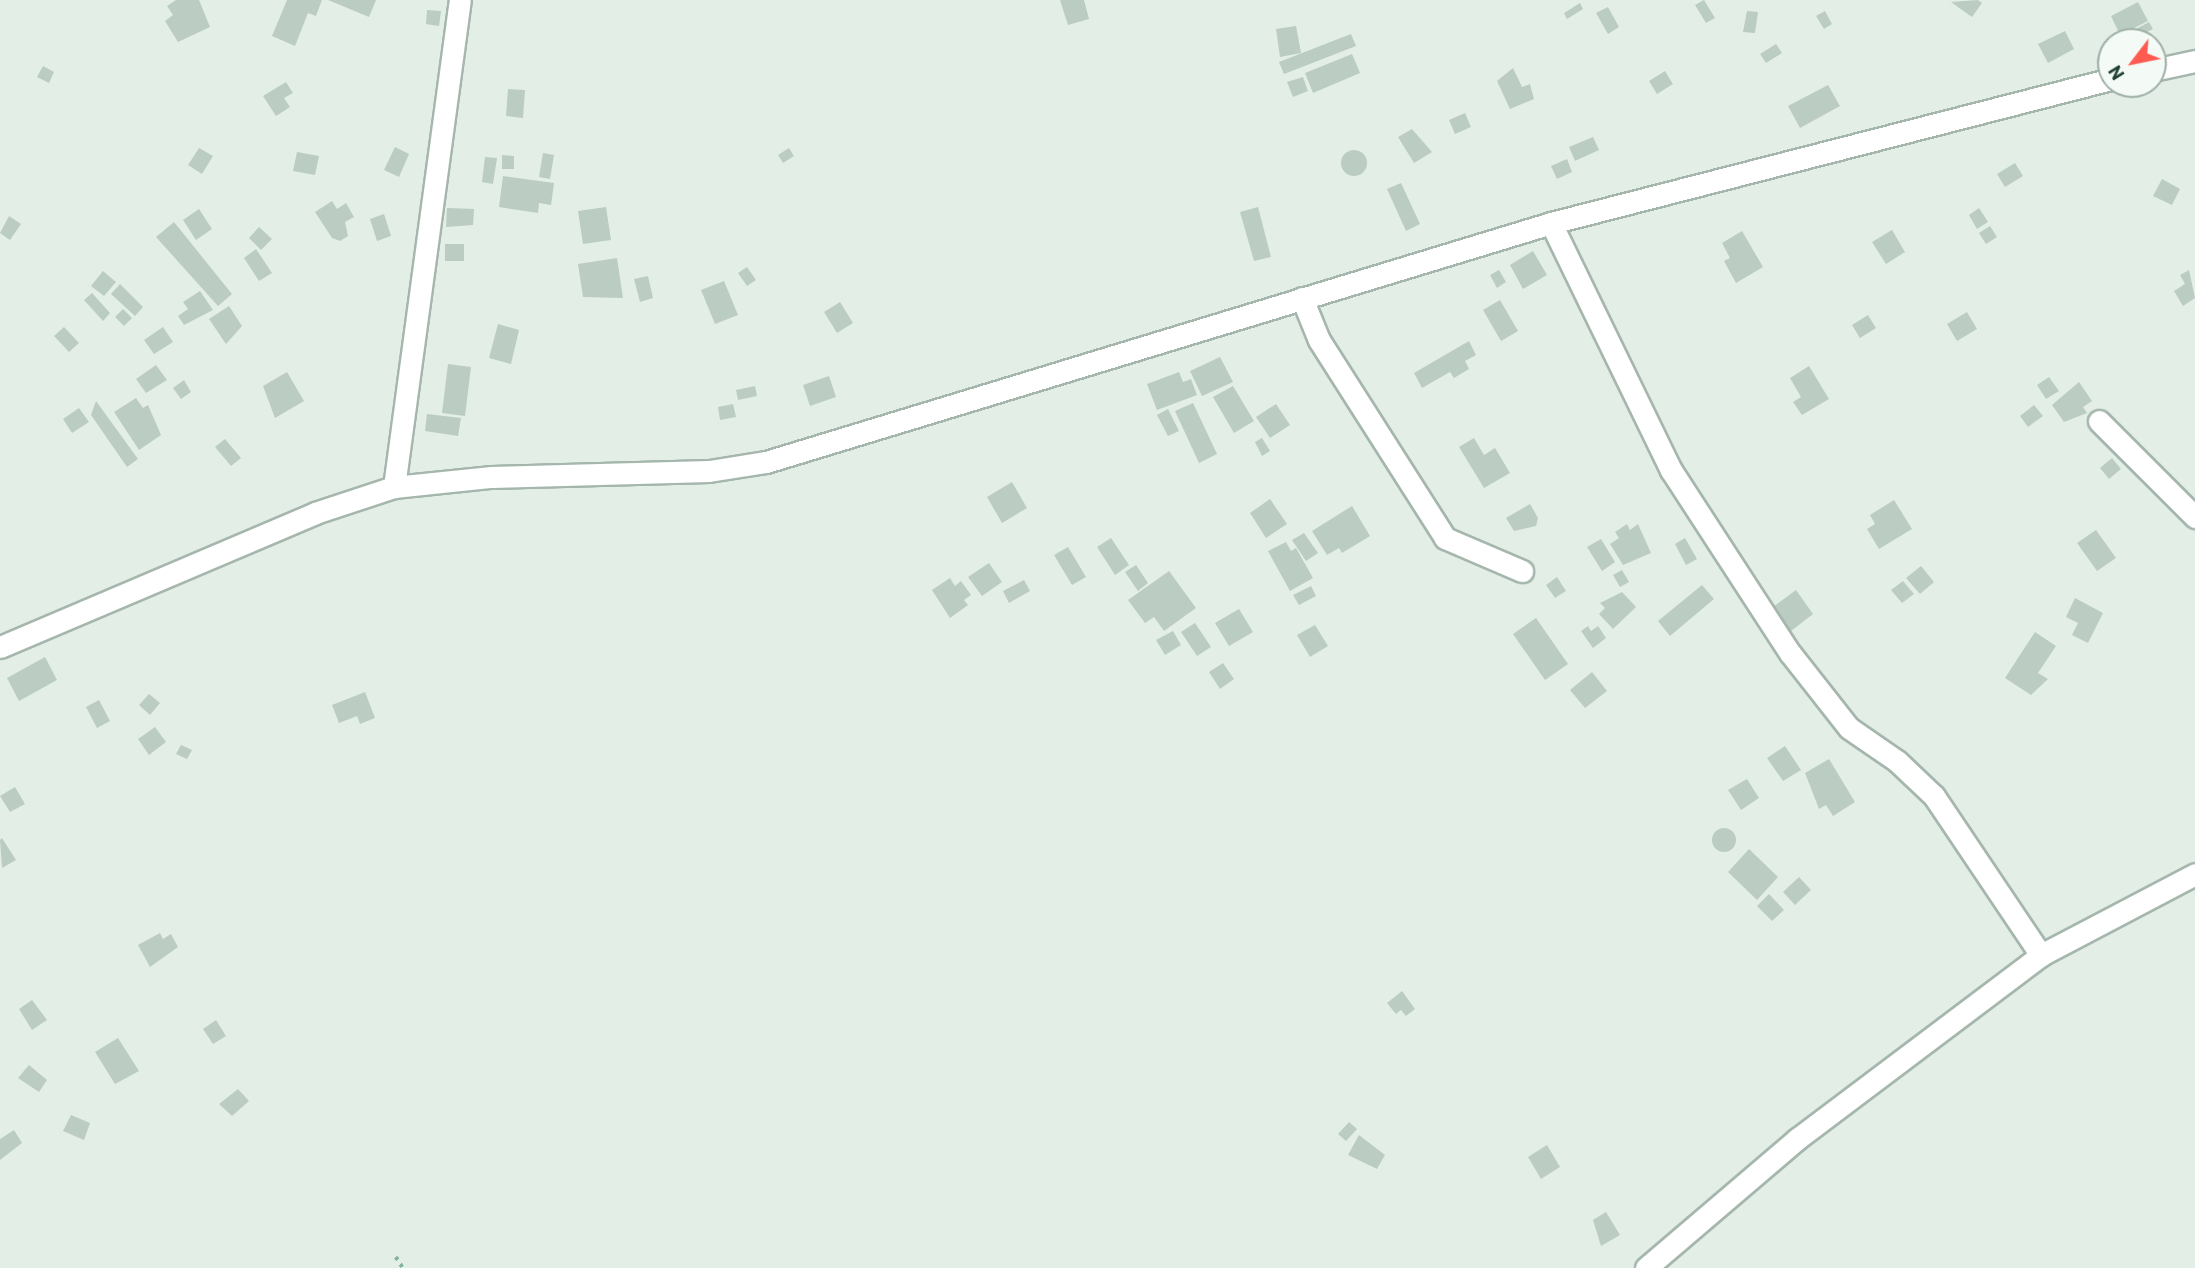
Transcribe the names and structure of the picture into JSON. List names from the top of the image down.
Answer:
{
  "north": "bottom left"
}
